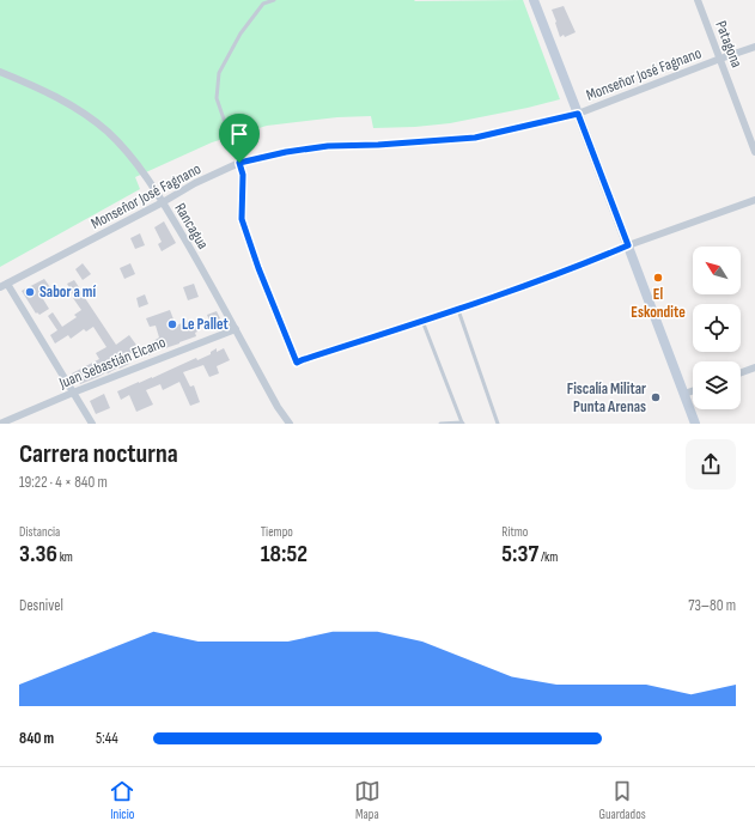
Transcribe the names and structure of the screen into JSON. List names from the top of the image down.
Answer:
{
  "streets": {
    "street": [
      "Patagona",
      "Monseñor José Fagnano",
      "Rancagua",
      "Juan Sebastián Elcano"
    ]
  },
  "crossings": [
    ["Patagona", "Monseñor José Fagnano"],
    ["Monseñor José Fagnano", "Rancagua"],
    ["Rancagua", "Juan Sebastián Elcano"]
  ],
  "places": [
    "El Eskondite",
    "Sabor a mí",
    "Le Pallet",
    "Fiscalía Militar Punta Arenas"
  ],
  "north": "top left",
  "page": {
    "heading": ["Carrera nocturna", "19:22 · 4 × 840 m"],
    "stats": [
      ["Distancia", "3.36 km"],
      ["Tiempo", "18:52"],
      ["Ritmo", "5:37 /km"]
    ],
    "chart": ["Desnivel", "73–80 m"],
    "list": [
      {
        "name": "840 m",
        "note": "5:44"
      }
    ],
    "tabs": ["Inicio", "Mapa", "Guardados"]
  }
}
